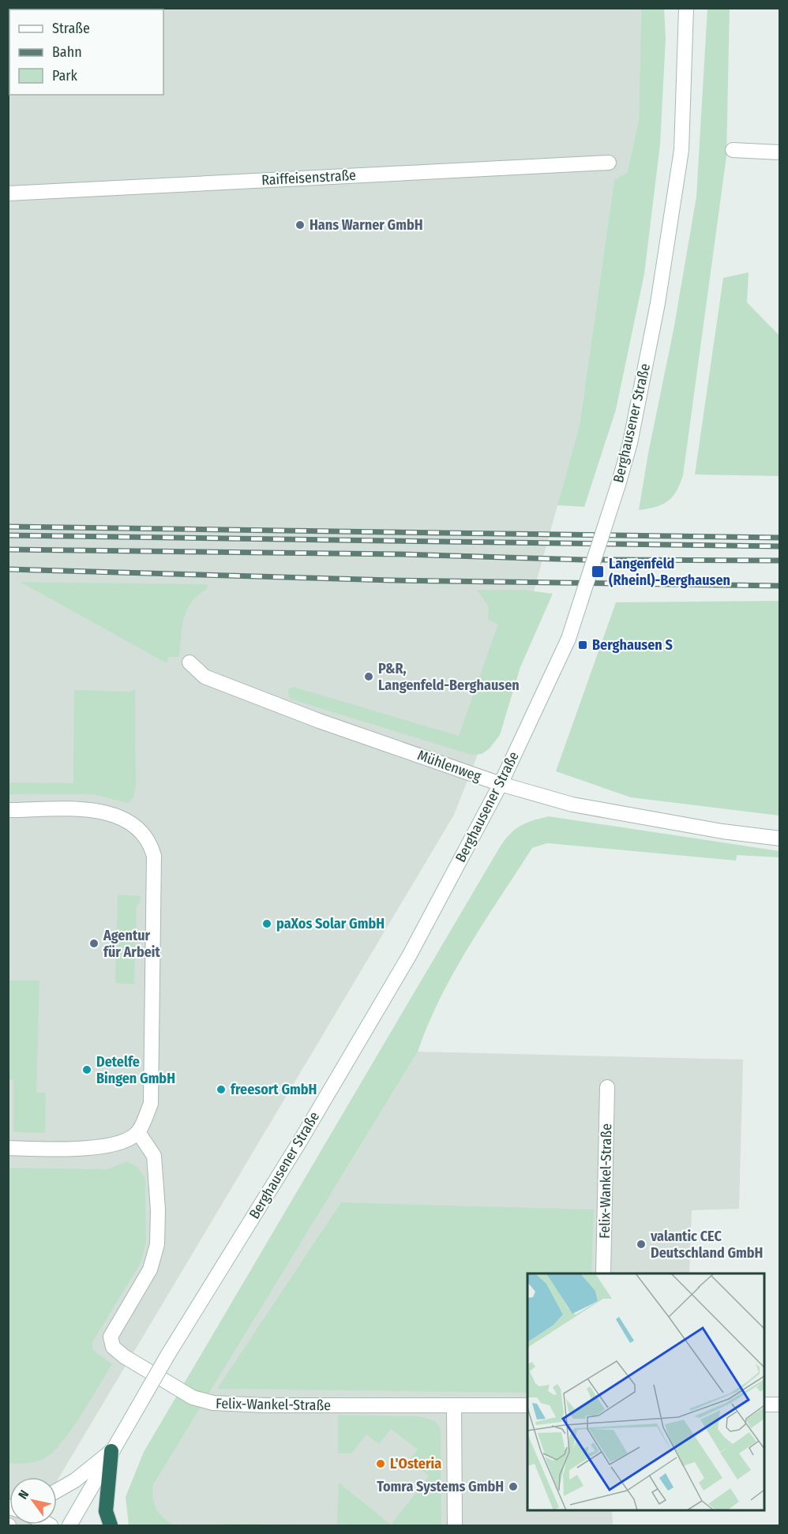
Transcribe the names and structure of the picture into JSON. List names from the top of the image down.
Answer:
{
  "streets": {
    "street": [
      "Raiffeisenstraße",
      "Berghausener Straße",
      "Mühlenweg",
      "Felix-Wankel-Straße"
    ]
  },
  "crossings": [
    ["Berghausener Straße", "Mühlenweg"]
  ],
  "places": {
    "other": [
      "Hans Warner GmbH",
      "P&R, Langenfeld-Berghausen",
      "paXos Solar GmbH",
      "Agentur für Arbeit",
      "Detelfe Bingen GmbH",
      "freesort GmbH",
      "valantic CEC Deutschland GmbH",
      "L'Osteria",
      "Tomra Systems GmbH"
    ],
    "transit": ["Langenfeld (Rheinl)-Berghausen", "Berghausen S"]
  },
  "legend": ["Straße", "Bahn", "Park"],
  "north": "top left"
}
